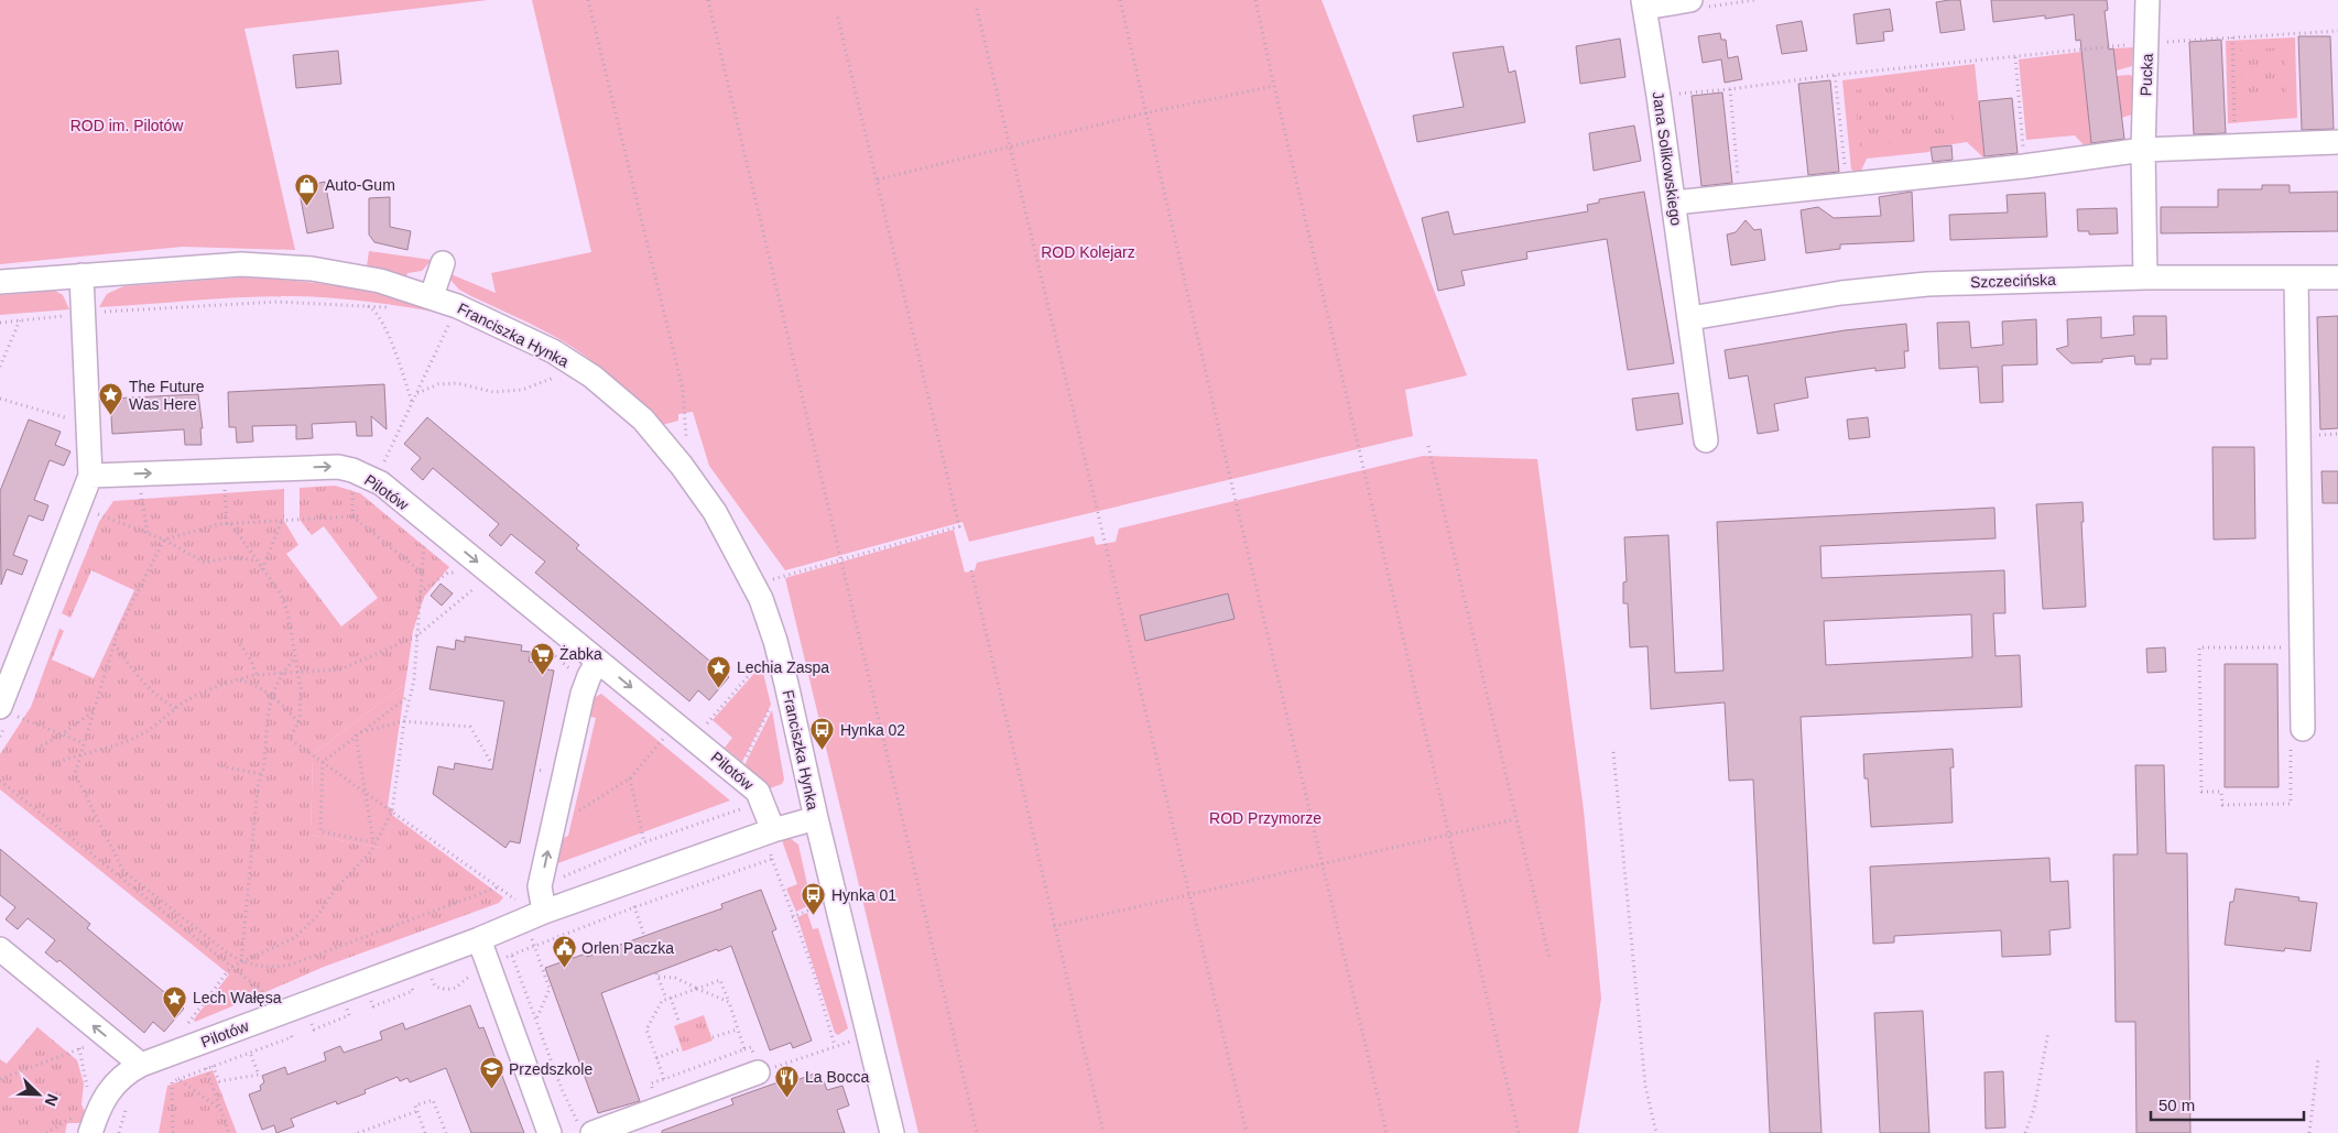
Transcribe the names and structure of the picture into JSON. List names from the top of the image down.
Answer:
{
  "streets": {
    "street": [
      "Pucka",
      "Jana Solikowskiego",
      "Szczecińska",
      "Franciszka Hynka",
      "Pilotów"
    ]
  },
  "crossings": [
    ["Pucka", "Szczecińska"],
    ["Jana Solikowskiego", "Szczecińska"],
    ["Franciszka Hynka", "Pilotów"]
  ],
  "one_way": ["Pilotów"],
  "parks": ["ROD im. Pilotów", "ROD Kolejarz", "ROD Przymorze"],
  "places": {
    "shop": ["Auto-Gum"],
    "place": ["The Future Was Here", "Lechia Zaspa", "Lech Wałęsa"],
    "supermarket": ["Żabka"],
    "bus stop": ["Hynka 02", "Hynka 01"],
    "public building": ["Orlen Paczka"],
    "school or university": ["Przedszkole"],
    "restaurant": ["La Bocca"]
  },
  "scale_bar": "50 m",
  "north": "bottom right"
}
